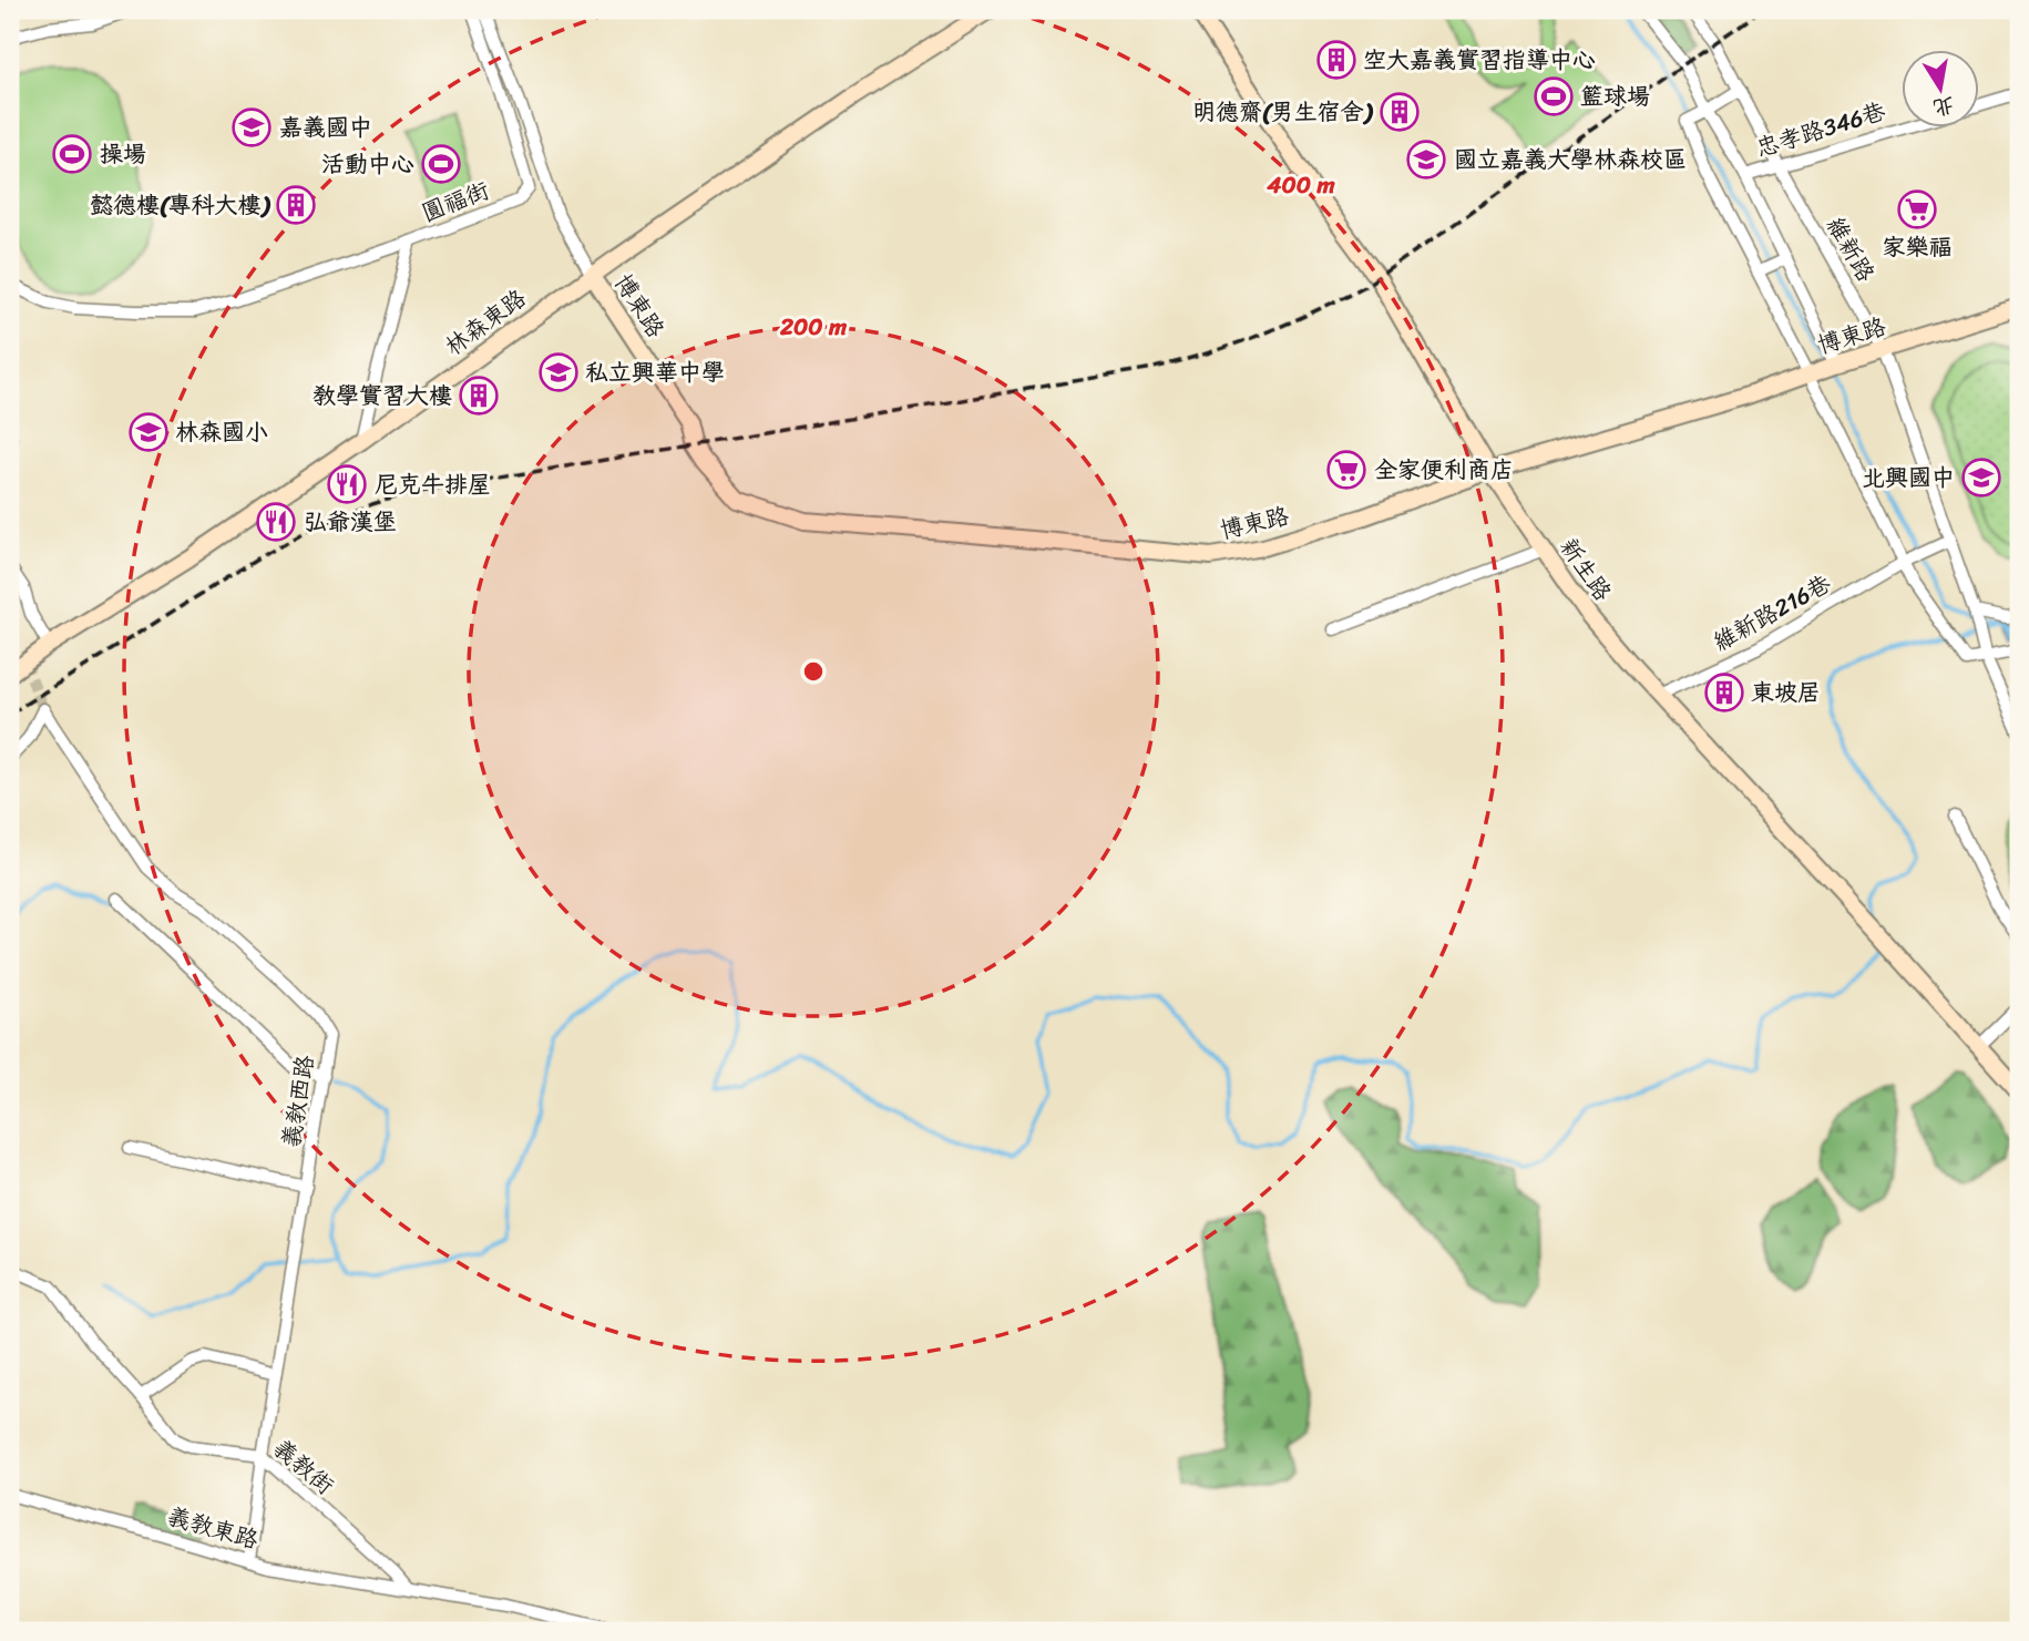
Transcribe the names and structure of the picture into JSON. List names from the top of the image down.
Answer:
{
  "streets": {
    "street": [
      "忠孝路346巷",
      "圓福街",
      "維新路",
      "博東路",
      "林森東路",
      "新生路",
      "維新路216巷",
      "義教西路",
      "義教街",
      "義教東路"
    ]
  },
  "crossings": [
    ["忠孝路346巷", "維新路"],
    ["圓福街", "林森東路"],
    ["維新路", "博東路"],
    ["維新路", "維新路216巷"],
    ["博東路", "林森東路"],
    ["博東路", "新生路"],
    ["新生路", "維新路216巷"],
    ["義教西路", "義教街"],
    ["義教西路", "義教東路"],
    ["義教街", "義教東路"]
  ],
  "places": {
    "building": [
      "空大嘉義實習指導中心",
      "明德齋(男生宿舍)",
      "懿德樓(專科大樓)",
      "教學實習大樓",
      "東坡居"
    ],
    "sports": ["籃球場", "操場", "活動中心"],
    "school or university": [
      "嘉義國中",
      "國立嘉義大學林森校區",
      "私立興華中學",
      "林森國小",
      "北興國中"
    ],
    "supermarket": ["家樂福", "全家便利商店"],
    "restaurant": ["尼克牛排屋", "弘爺漢堡"]
  },
  "north": "bottom",
  "rings": ["400 m", "200 m"]
}
